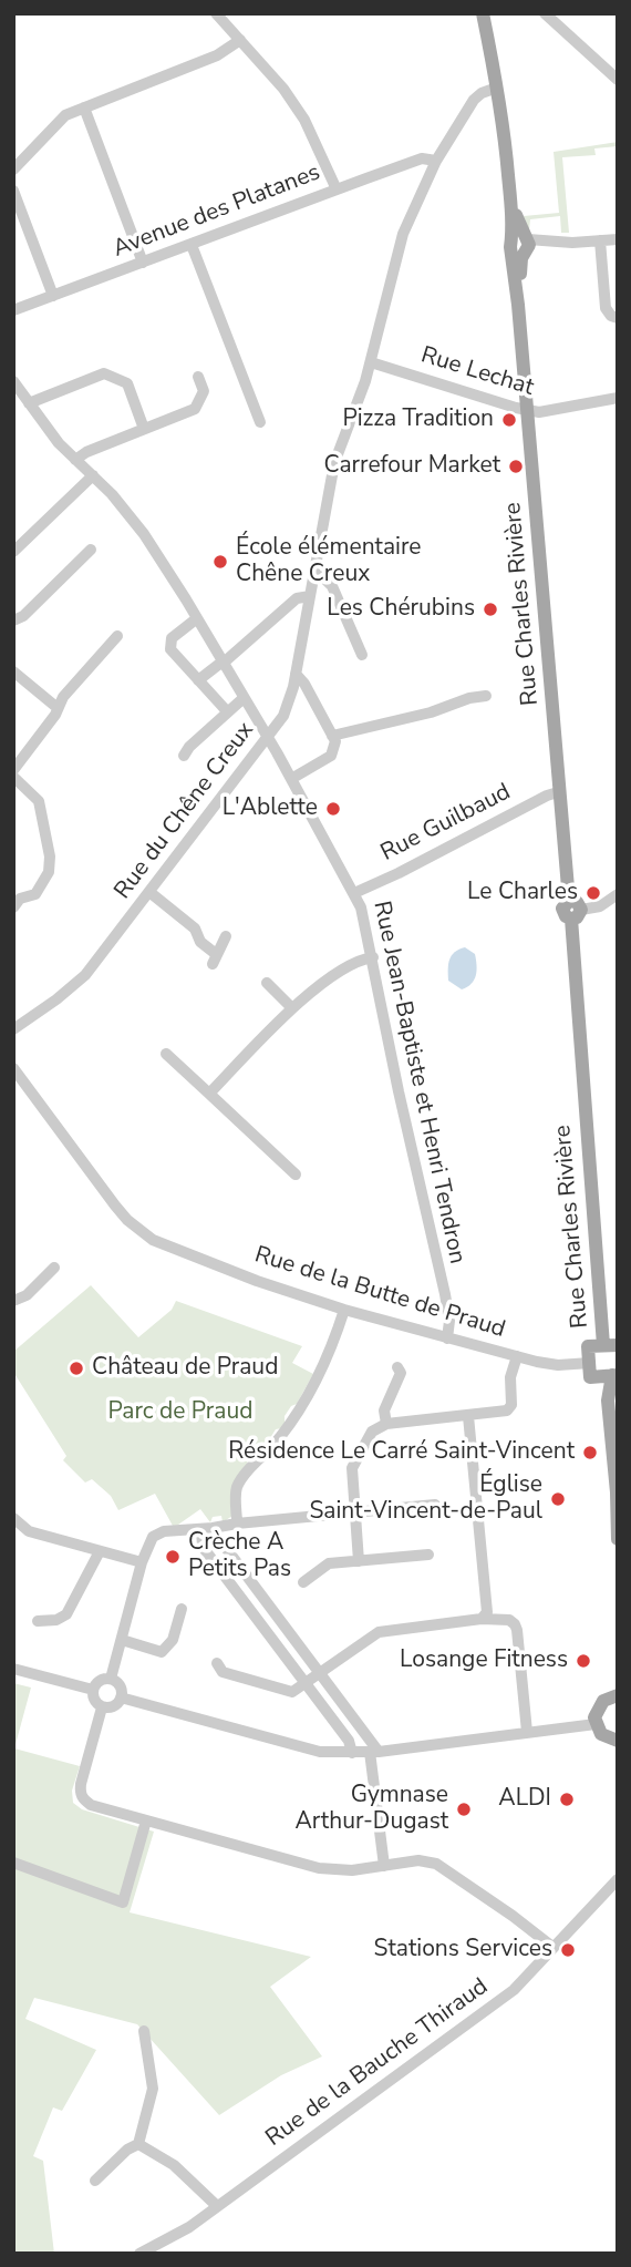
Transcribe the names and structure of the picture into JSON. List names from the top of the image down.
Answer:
{
  "streets": {
    "main road": ["Rue Charles Rivière"],
    "street": [
      "Avenue des Platanes",
      "Rue Lechat",
      "Rue du Chêne Creux",
      "Rue Guilbaud",
      "Rue Jean-Baptiste et Henri Tendron",
      "Rue de la Butte de Praud",
      "Rue de la Bauche Thiraud"
    ]
  },
  "crossings": [
    ["Avenue des Platanes", "Rue du Chêne Creux"],
    ["Rue Lechat", "Rue Charles Rivière"],
    ["Rue Lechat", "Rue du Chêne Creux"],
    ["Rue Charles Rivière", "Rue du Chêne Creux"],
    ["Rue Charles Rivière", "Rue Guilbaud"],
    ["Rue du Chêne Creux", "Rue Jean-Baptiste et Henri Tendron"],
    ["Rue Guilbaud", "Rue Jean-Baptiste et Henri Tendron"],
    ["Rue Jean-Baptiste et Henri Tendron", "Rue de la Butte de Praud"]
  ],
  "parks": ["Parc de Praud"],
  "places": [
    "Pizza Tradition",
    "Carrefour Market",
    "École élémentaire Chêne Creux",
    "Les Chérubins",
    "L'Ablette",
    "Le Charles",
    "Château de Praud",
    "Résidence Le Carré Saint-Vincent",
    "Église Saint-Vincent-de-Paul",
    "Crèche A Petits Pas",
    "Losange Fitness",
    "ALDI",
    "Gymnase Arthur-Dugast",
    "Stations Services"
  ]
}
